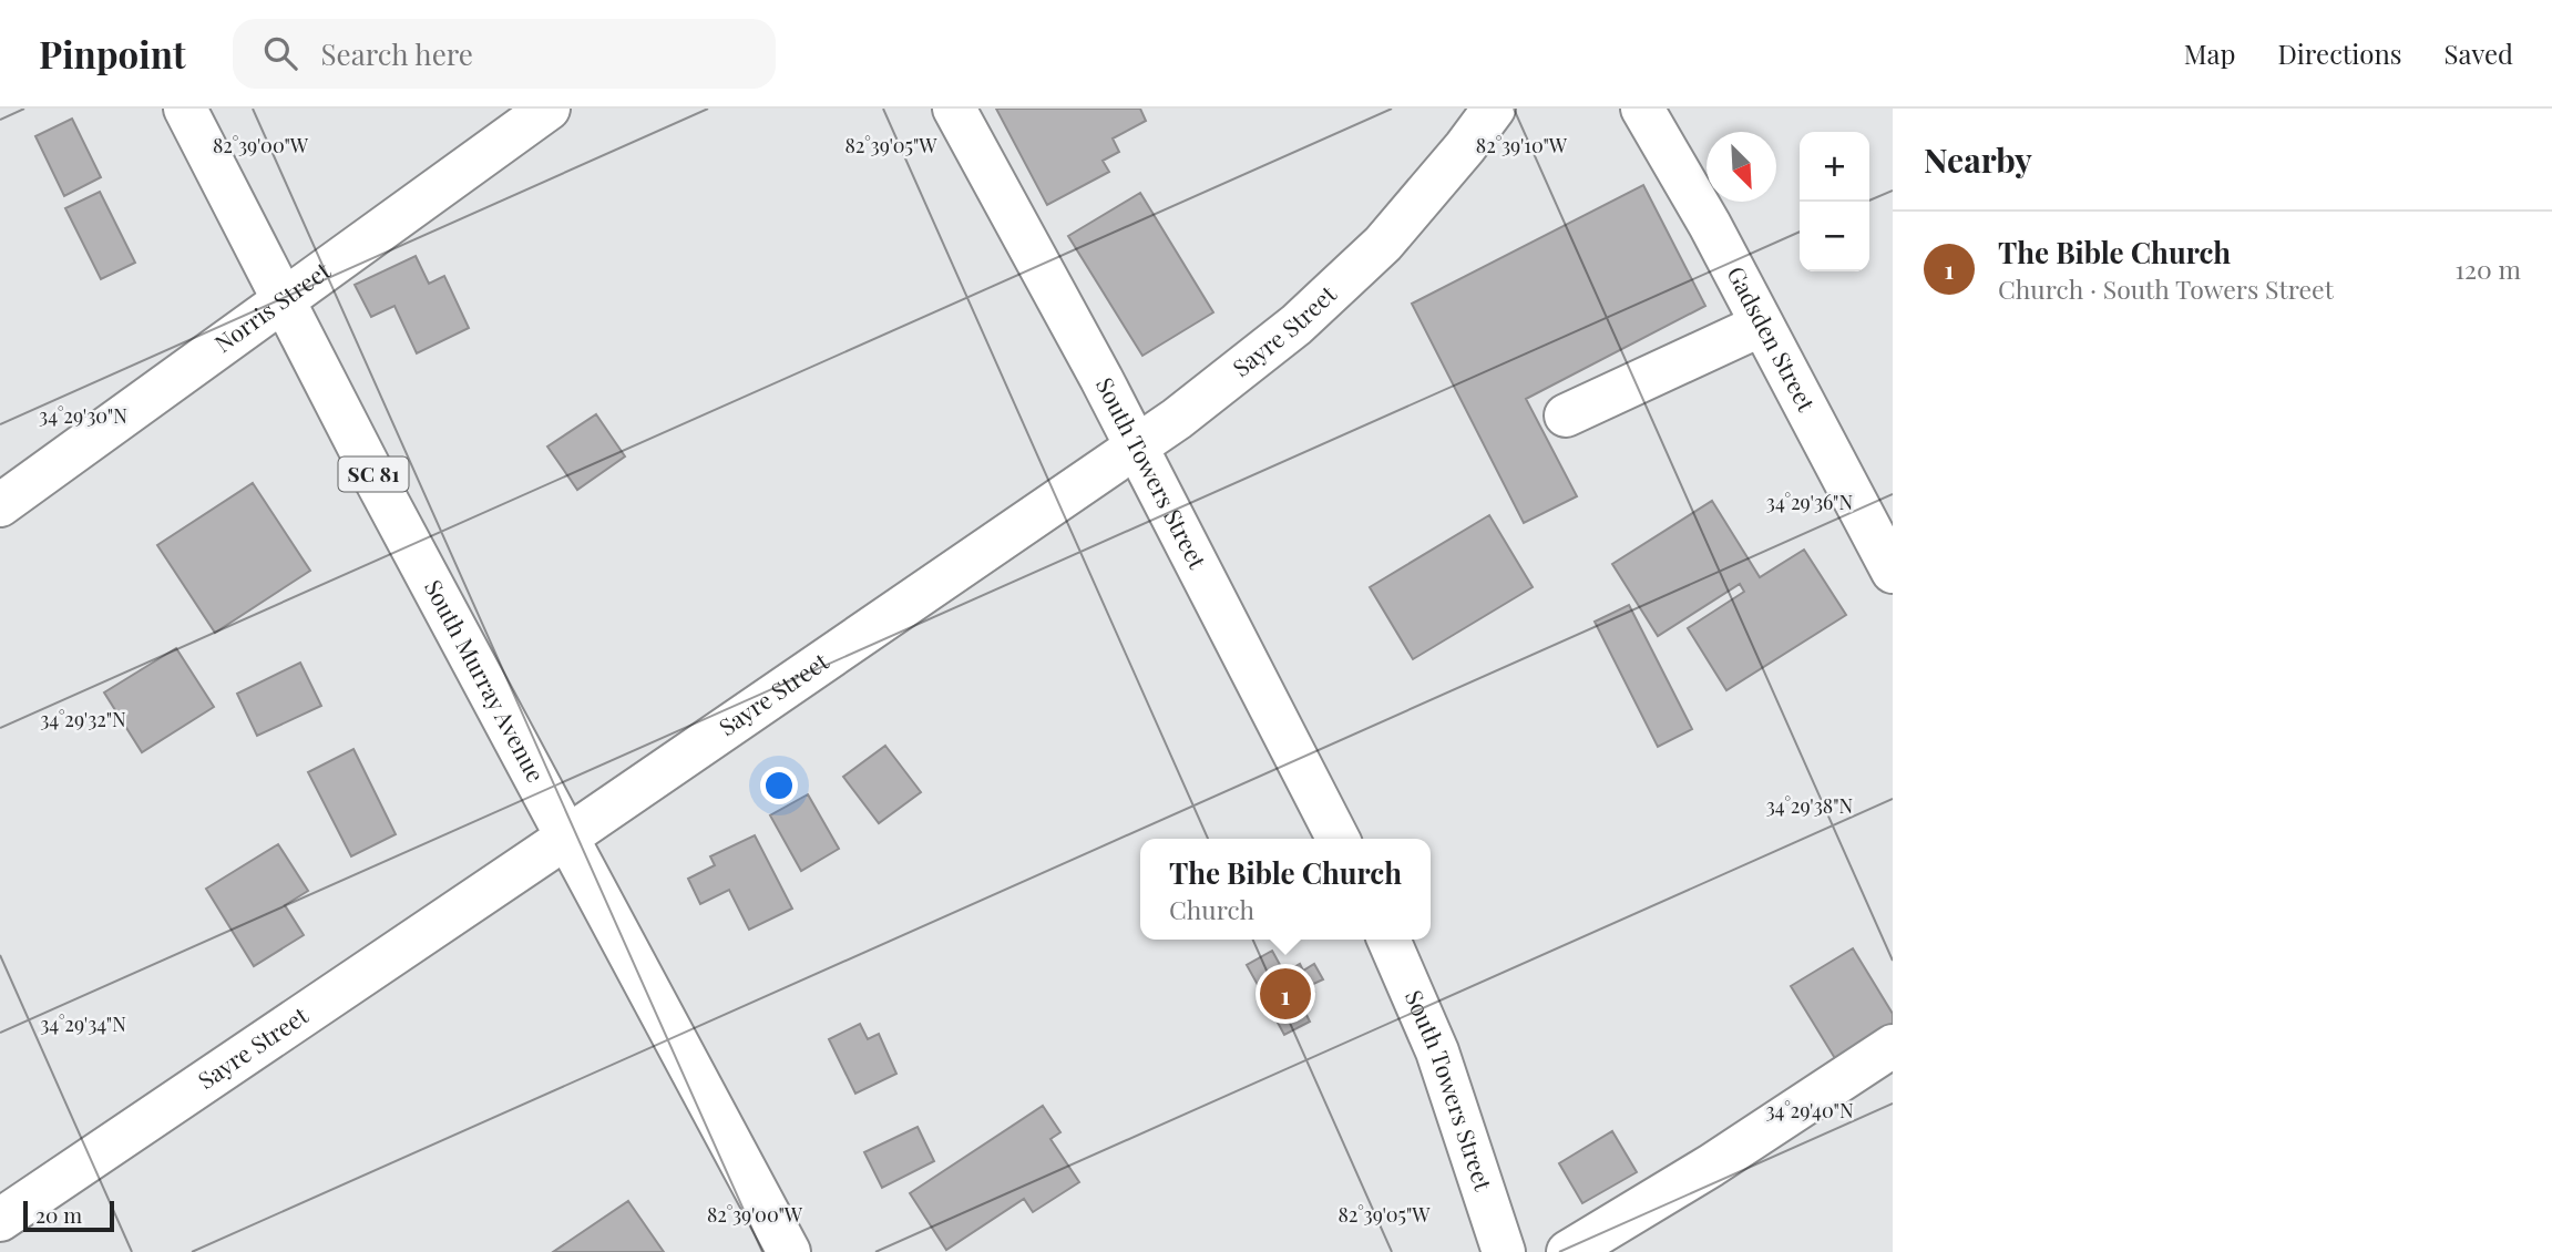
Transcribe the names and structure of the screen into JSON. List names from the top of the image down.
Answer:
{
  "streets": {
    "main road": [
      "Norris Street",
      "Sayre Street",
      "Gadsden Street",
      "SC 81",
      "South Towers Street",
      "South Murray Avenue"
    ]
  },
  "crossings": [
    ["Norris Street", "South Murray Avenue"],
    ["Sayre Street", "South Towers Street"],
    ["Sayre Street", "South Murray Avenue"]
  ],
  "scale_bar": "20 m",
  "north": "bottom right",
  "page": {
    "header": "Pinpoint",
    "search": "Search here",
    "nav": ["Map", "Directions", "Saved"],
    "heading": "Nearby",
    "map_buttons": ["+", "−"],
    "list": [
      {
        "mark": "1",
        "name": "The Bible Church",
        "note": "Church · South Towers Street",
        "value": "120 m"
      }
    ],
    "popup": ["The Bible Church", "Church"],
    "pins": "1",
    "scale": "20 m"
  },
  "coordinates": [
    "82°39'00\"W",
    "82°39'05\"W",
    "82°39'10\"W",
    "34°29'30\"N",
    "34°29'36\"N",
    "34°29'32\"N",
    "34°29'38\"N",
    "34°29'34\"N",
    "34°29'40\"N"
  ]
}
